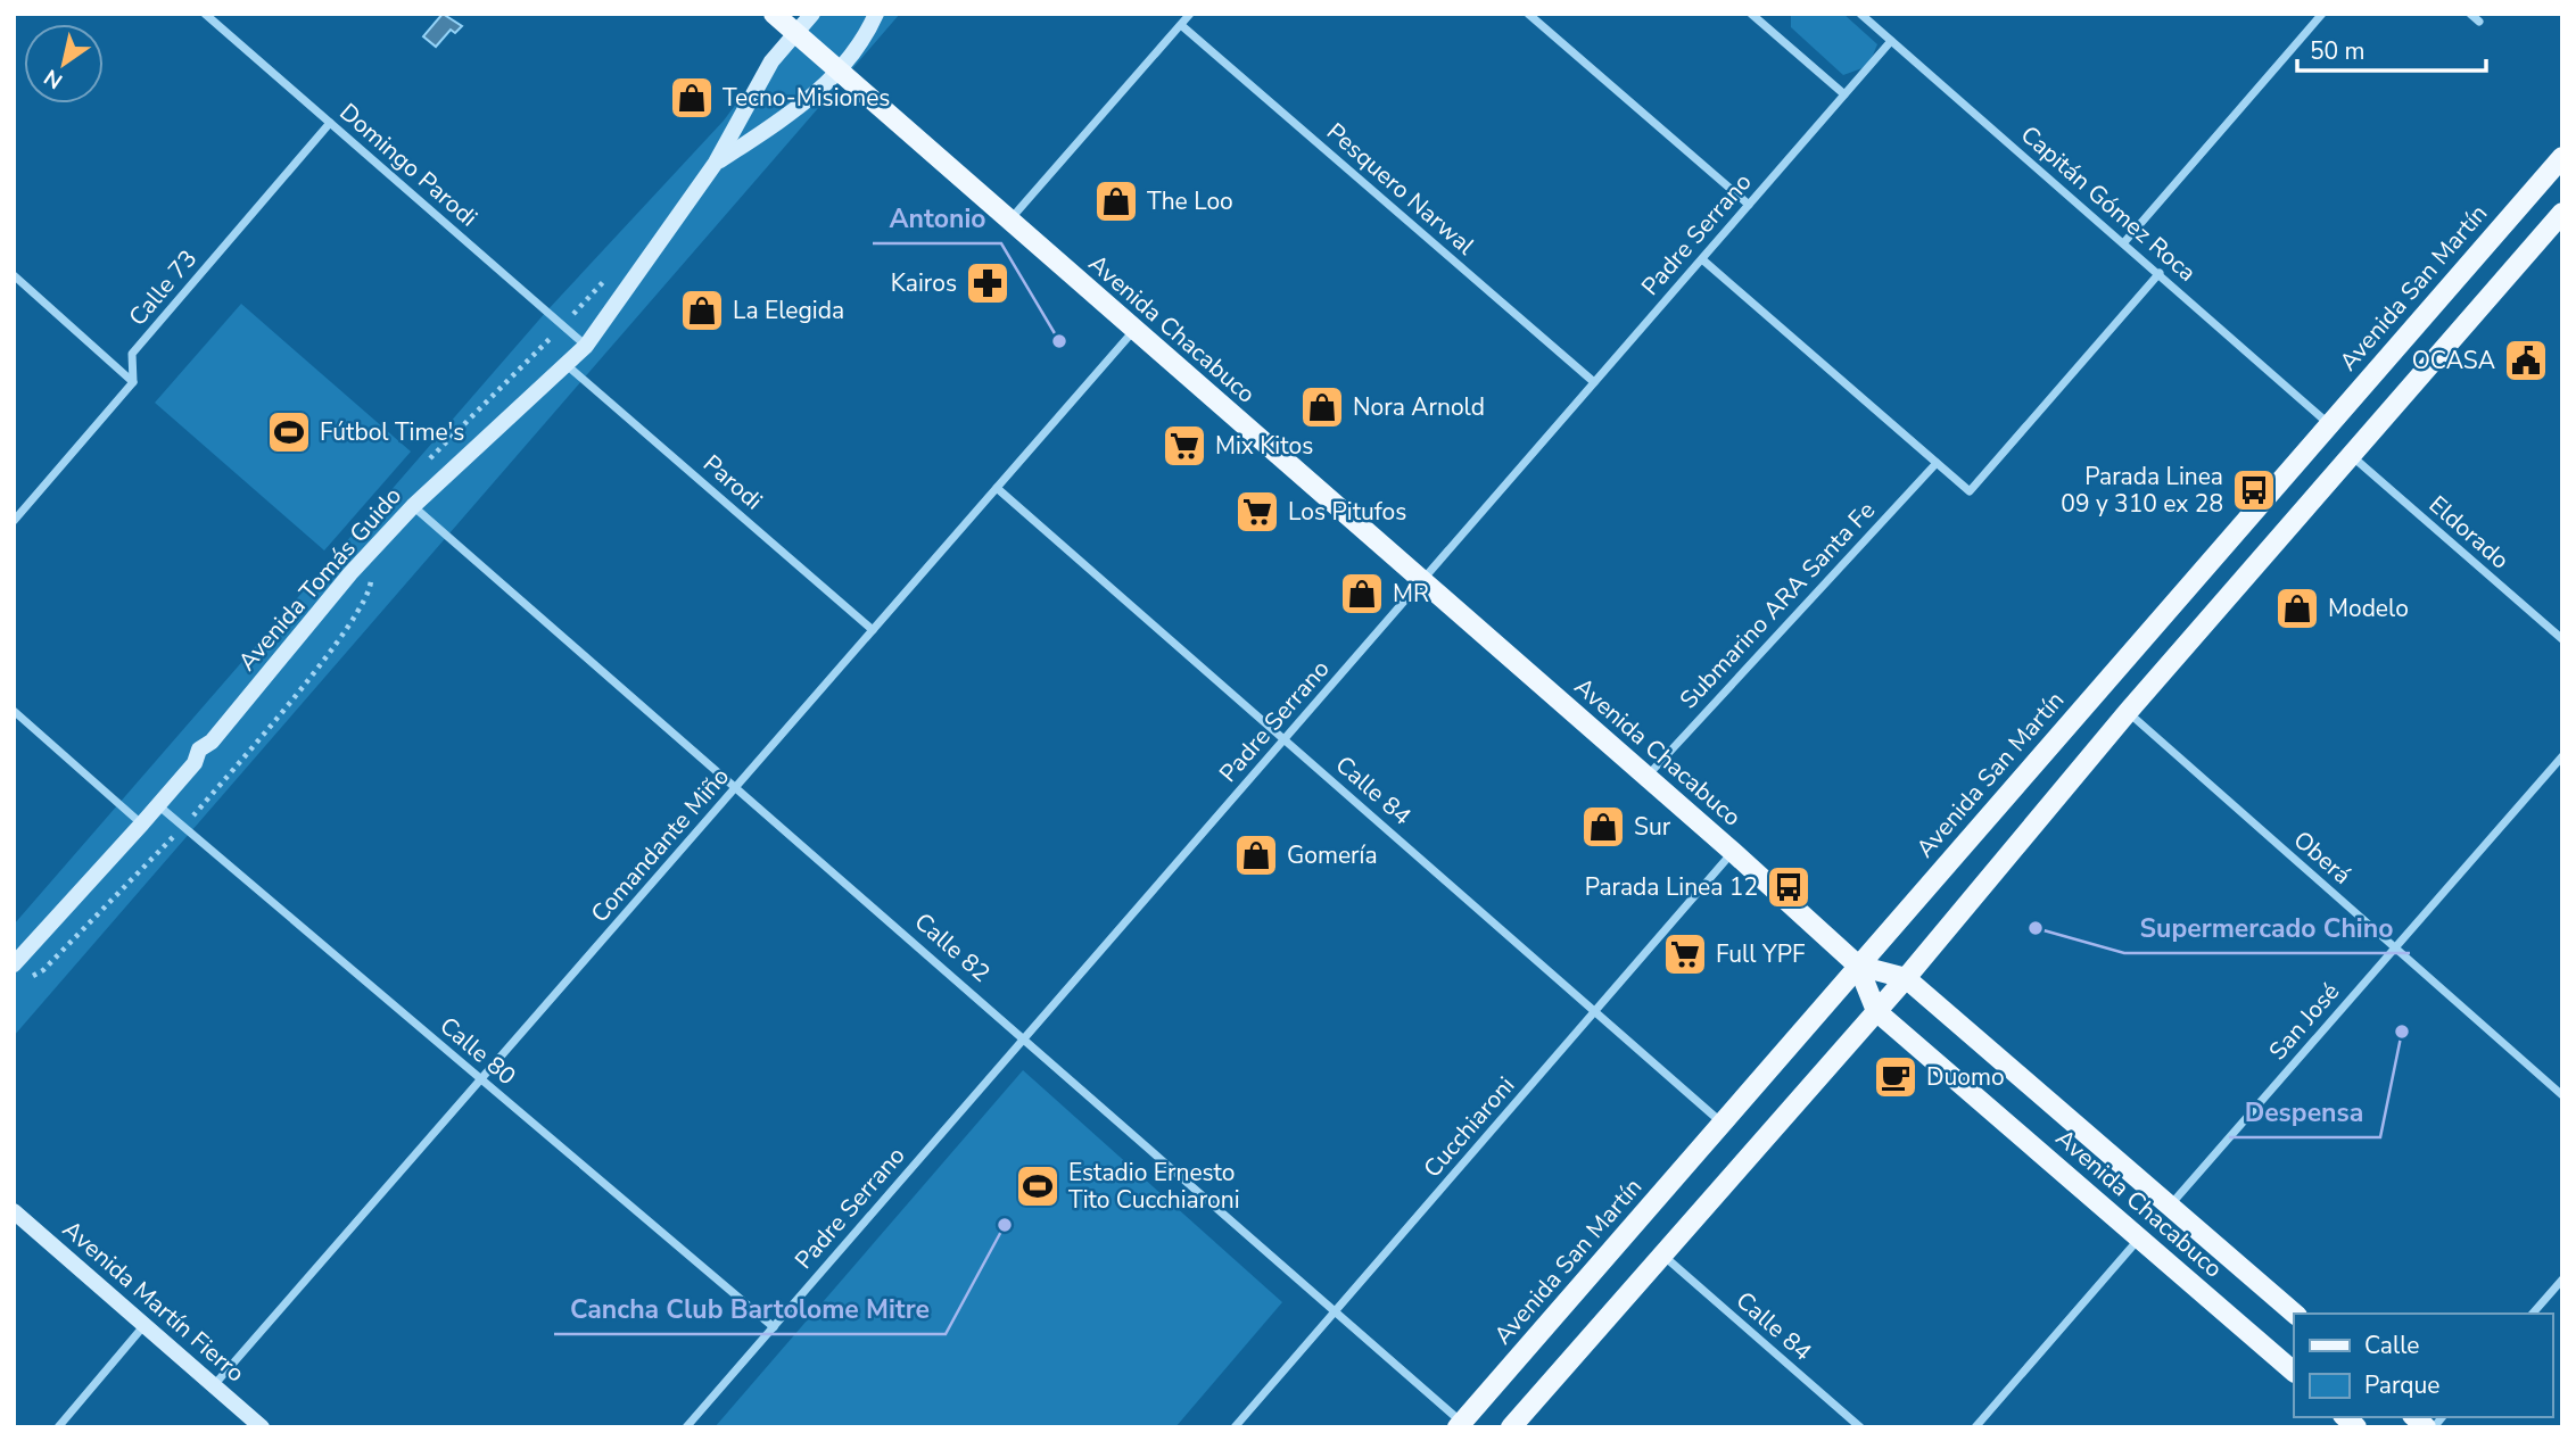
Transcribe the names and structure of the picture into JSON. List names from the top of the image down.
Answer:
{
  "streets": {
    "main road": [
      "Avenida San Martín",
      "Avenida Chacabuco",
      "Avenida Tomás Guido",
      "Avenida Martín Fierro"
    ],
    "street": [
      "Domingo Parodi",
      "Pesquero Narwal",
      "Capitán Gómez Roca",
      "Padre Serrano",
      "Calle 73",
      "Parodi",
      "Eldorado",
      "Submarino ARA Santa Fe",
      "Calle 84",
      "Comandante Miño",
      "Oberá",
      "Calle 82",
      "San José",
      "Calle 80",
      "Cucchiaroni"
    ]
  },
  "crossings": [
    ["Domingo Parodi", "Calle 73"],
    ["Domingo Parodi", "Avenida Tomás Guido"],
    ["Pesquero Narwal", "Padre Serrano"],
    ["Capitán Gómez Roca", "Padre Serrano"],
    ["Capitán Gómez Roca", "Avenida San Martín"],
    ["Padre Serrano", "Avenida Chacabuco"],
    ["Padre Serrano", "Calle 84"],
    ["Padre Serrano", "Calle 82"],
    ["Padre Serrano", "Calle 80"],
    ["Avenida San Martín", "Avenida Chacabuco"],
    ["Avenida San Martín", "Calle 84"],
    ["Avenida San Martín", "Calle 82"],
    ["Avenida Chacabuco", "Avenida Tomás Guido"],
    ["Avenida Chacabuco", "Submarino ARA Santa Fe"],
    ["Avenida Chacabuco", "Comandante Miño"],
    ["Avenida Chacabuco", "San José"],
    ["Avenida Chacabuco", "Cucchiaroni"],
    ["Parodi", "Avenida Tomás Guido"],
    ["Parodi", "Comandante Miño"],
    ["Avenida Tomás Guido", "Calle 82"],
    ["Avenida Tomás Guido", "Calle 80"],
    ["Calle 84", "Comandante Miño"],
    ["Calle 84", "Cucchiaroni"],
    ["Comandante Miño", "Calle 82"],
    ["Comandante Miño", "Calle 80"],
    ["Comandante Miño", "Avenida Martín Fierro"],
    ["Oberá", "San José"],
    ["Calle 82", "Cucchiaroni"]
  ],
  "places": {
    "shop": [
      "Tecno-Misiones",
      "The Loo",
      "La Elegida",
      "Nora Arnold",
      "MR",
      "Modelo",
      "Sur",
      "Gomería"
    ],
    "pharmacy": ["Kairos"],
    "other": [
      "Antonio",
      "Supermercado Chino",
      "Despensa",
      "Cancha Club Bartolome Mitre"
    ],
    "public building": ["OCASA"],
    "sports": ["Fútbol Time's", "Estadio Ernesto Tito Cucchiaroni"],
    "supermarket": ["Mix Kitos", "Los Pitufos", "Full YPF"],
    "bus stop": ["Parada Linea 09 y 310 ex 28", "Parada Linea 12"],
    "cafe": ["Duomo"]
  },
  "legend": ["Calle", "Parque"],
  "scale_bar": "50 m",
  "north": "bottom left"
}
